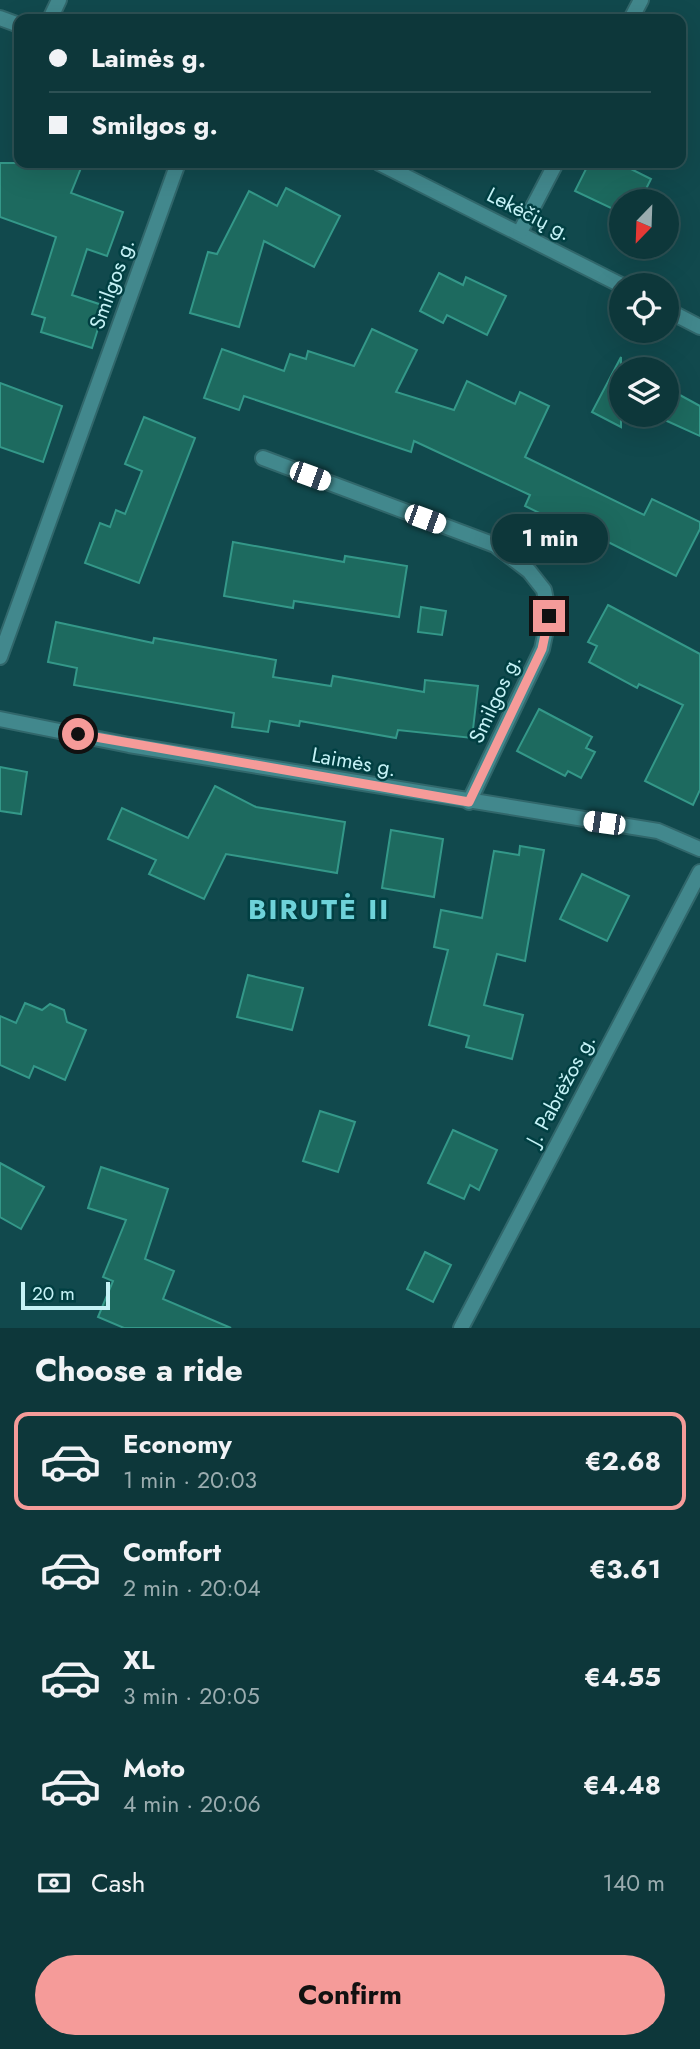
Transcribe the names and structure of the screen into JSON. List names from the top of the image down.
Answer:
{
  "streets": {
    "street": [
      "Lekėčių g.",
      "Smilgos g.",
      "Laimės g.",
      "J. Pabrėžos g."
    ]
  },
  "crossings": [
    ["Smilgos g.", "Laimės g."]
  ],
  "districts": ["BIRUTĖ II"],
  "scale_bar": "20 m",
  "north": "bottom left",
  "page": {
    "banner": ["Laimės g.", "Smilgos g."],
    "bubble": "1 min",
    "scale": "20 m",
    "heading": "Choose a ride",
    "list": [
      {
        "name": "Economy",
        "note": "1 min · 20:03",
        "value": "€2.68"
      },
      {
        "name": "Comfort",
        "note": "2 min · 20:04",
        "value": "€3.61"
      },
      {
        "name": "XL",
        "note": "3 min · 20:05",
        "value": "€4.55"
      },
      {
        "name": "Moto",
        "note": "4 min · 20:06",
        "value": "€4.48"
      }
    ],
    "pay": ["Cash", "140 m"],
    "buttons": "Confirm"
  }
}
